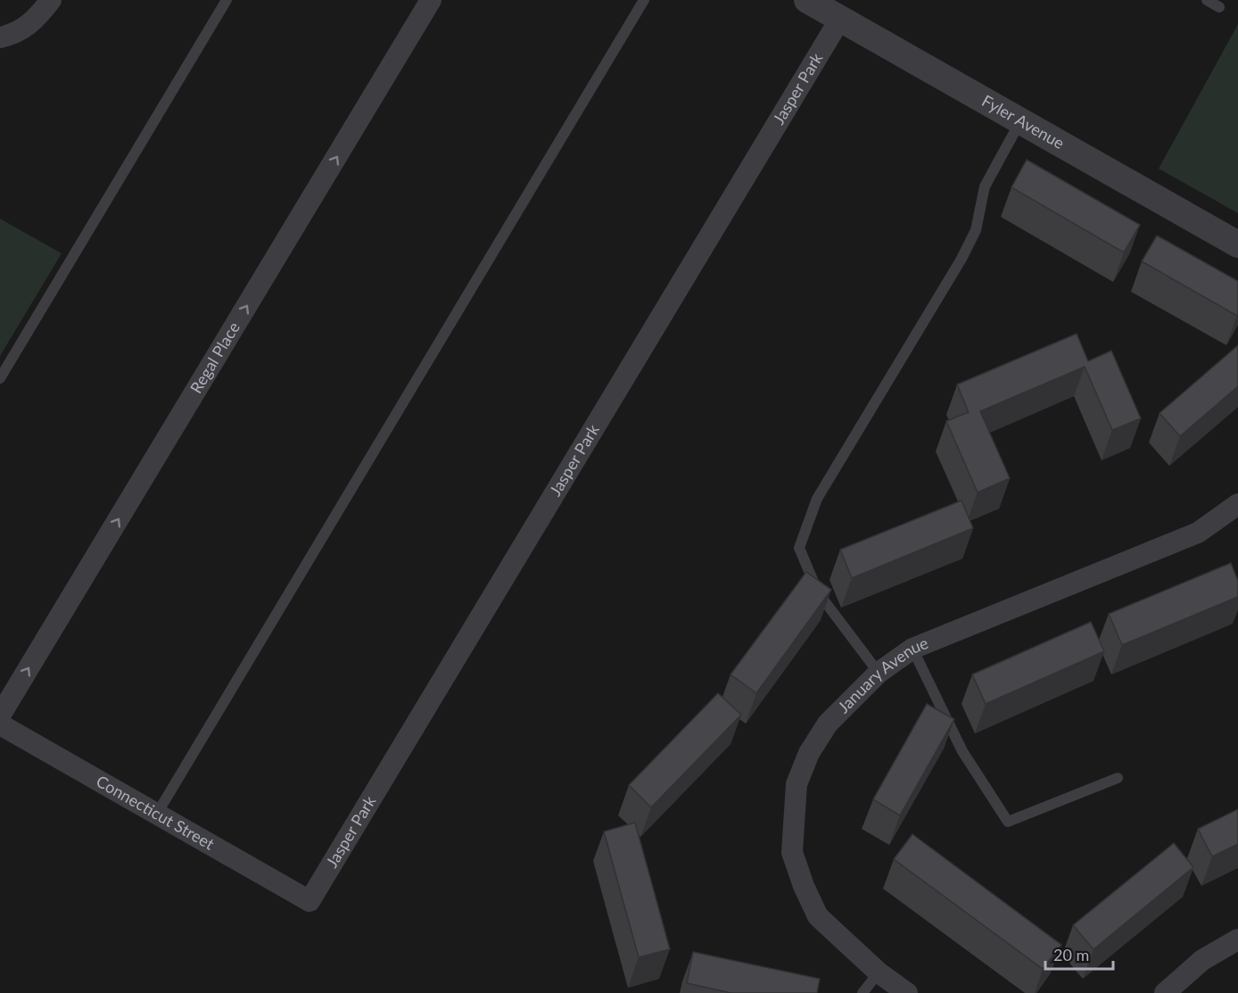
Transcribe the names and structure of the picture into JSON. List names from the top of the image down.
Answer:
{
  "streets": {
    "street": [
      "Jasper Park",
      "Fyler Avenue",
      "Regal Place",
      "January Avenue",
      "Connecticut Street"
    ]
  },
  "crossings": [
    ["Jasper Park", "Fyler Avenue"],
    ["Jasper Park", "Connecticut Street"]
  ],
  "one_way": ["Regal Place"],
  "scale_bar": "20 m"
}
